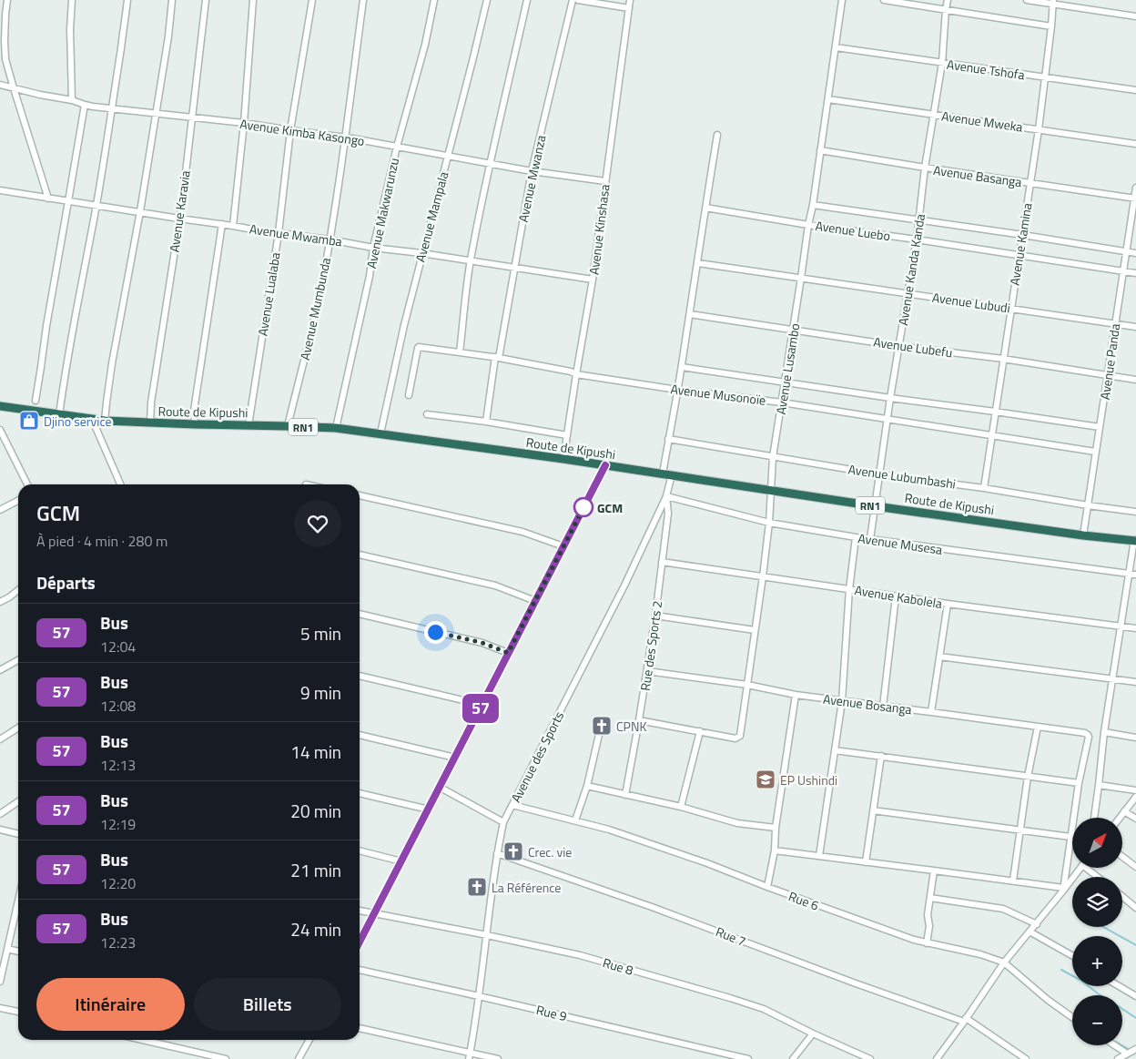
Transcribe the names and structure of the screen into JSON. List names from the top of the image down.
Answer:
{
  "streets": {
    "highway": ["Route de Kipushi", "RN1"],
    "street": [
      "Avenue Tshofa",
      "Avenue Mweka",
      "Avenue Kimba Kasongo",
      "Avenue Basanga",
      "Avenue Mwanza",
      "Avenue Karavia",
      "Avenue Makwarunzu",
      "Avenue Mampala",
      "Avenue Kinshasa",
      "Avenue Luebo",
      "Avenue Mwamba",
      "Avenue Kamina",
      "Avenue Kanda Kanda",
      "Avenue Lualaba",
      "Avenue Lubudi",
      "Avenue Mumbunda",
      "Avenue Lubefu",
      "Avenue Panda",
      "Avenue Lusambo",
      "Avenue Musonoïe",
      "Avenue Lubumbashi",
      "Avenue Musesa",
      "Avenue Kabolela",
      "Rue des Sports 2",
      "Avenue Bosanga",
      "Avenue des Sports",
      "Rue 6",
      "Rue 7",
      "Rue 8",
      "Rue 9"
    ]
  },
  "crossings": [
    ["Avenue Tshofa", "Avenue Kamina"],
    ["Avenue Tshofa", "Avenue Kanda Kanda"],
    ["Avenue Tshofa", "Avenue Lusambo"],
    ["Avenue Mweka", "Avenue Kamina"],
    ["Avenue Mweka", "Avenue Kanda Kanda"],
    ["Avenue Mweka", "Avenue Lusambo"],
    ["Avenue Kimba Kasongo", "Avenue Mwanza"],
    ["Avenue Kimba Kasongo", "Avenue Karavia"],
    ["Avenue Kimba Kasongo", "Avenue Makwarunzu"],
    ["Avenue Kimba Kasongo", "Avenue Mampala"],
    ["Avenue Kimba Kasongo", "Avenue Kinshasa"],
    ["Avenue Kimba Kasongo", "Avenue Lualaba"],
    ["Avenue Kimba Kasongo", "Avenue Mumbunda"],
    ["Avenue Basanga", "Avenue Kamina"],
    ["Avenue Basanga", "Avenue Kanda Kanda"],
    ["Avenue Basanga", "Avenue Panda"],
    ["Avenue Basanga", "Avenue Lusambo"],
    ["Avenue Mwanza", "Avenue Mwamba"],
    ["Avenue Mwanza", "Avenue Musonoïe"],
    ["Avenue Karavia", "Avenue Mwamba"],
    ["Avenue Karavia", "Route de Kipushi"],
    ["Avenue Makwarunzu", "Avenue Mwamba"],
    ["Avenue Makwarunzu", "Route de Kipushi"],
    ["Avenue Mampala", "Avenue Mwamba"],
    ["Avenue Mampala", "Route de Kipushi"],
    ["Avenue Kinshasa", "Avenue Mwamba"],
    ["Avenue Kinshasa", "Avenue Musonoïe"],
    ["Avenue Kinshasa", "Route de Kipushi"],
    ["Avenue Luebo", "Avenue Kamina"],
    ["Avenue Luebo", "Avenue Kanda Kanda"],
    ["Avenue Luebo", "Avenue Panda"],
    ["Avenue Luebo", "Avenue Lusambo"],
    ["Avenue Luebo", "Avenue des Sports"],
    ["Avenue Mwamba", "Avenue Lualaba"],
    ["Avenue Mwamba", "Avenue Mumbunda"],
    ["Avenue Kamina", "Avenue Lubudi"],
    ["Avenue Kamina", "Avenue Lubefu"],
    ["Avenue Kamina", "Avenue Musonoïe"],
    ["Avenue Kamina", "Avenue Lubumbashi"],
    ["Avenue Kanda Kanda", "Avenue Lubudi"],
    ["Avenue Kanda Kanda", "Avenue Lubefu"],
    ["Avenue Kanda Kanda", "Avenue Musonoïe"],
    ["Avenue Kanda Kanda", "Route de Kipushi"],
    ["Avenue Kanda Kanda", "Avenue Lubumbashi"],
    ["Avenue Kanda Kanda", "Avenue Musesa"],
    ["Avenue Lualaba", "Route de Kipushi"],
    ["Avenue Lubudi", "Avenue Panda"],
    ["Avenue Lubudi", "Avenue Lusambo"],
    ["Avenue Lubudi", "Avenue des Sports"],
    ["Avenue Mumbunda", "Route de Kipushi"],
    ["Avenue Lubefu", "Avenue Panda"],
    ["Avenue Lubefu", "Avenue Lusambo"],
    ["Avenue Lubefu", "Avenue des Sports"],
    ["Avenue Panda", "Avenue Musonoïe"],
    ["Avenue Panda", "Route de Kipushi"],
    ["Avenue Panda", "Avenue Lubumbashi"],
    ["Avenue Lusambo", "Avenue Musonoïe"],
    ["Avenue Lusambo", "Route de Kipushi"],
    ["Avenue Lusambo", "Avenue Lubumbashi"],
    ["Avenue Lusambo", "Avenue Musesa"],
    ["Avenue Lusambo", "Avenue Kabolela"],
    ["Avenue Lusambo", "Avenue Bosanga"],
    ["Avenue Musonoïe", "Avenue des Sports"],
    ["Route de Kipushi", "Avenue des Sports"],
    ["Avenue Lubumbashi", "Avenue des Sports"],
    ["Avenue Musesa", "Rue des Sports 2"],
    ["Avenue Musesa", "Avenue des Sports"],
    ["Avenue Kabolela", "Rue des Sports 2"],
    ["Rue des Sports 2", "Avenue Bosanga"],
    ["Rue des Sports 2", "Avenue des Sports"],
    ["Avenue des Sports", "Rue 6"],
    ["Avenue des Sports", "Rue 7"],
    ["Avenue des Sports", "Rue 8"],
    ["Avenue des Sports", "Rue 9"]
  ],
  "places": {
    "shop": ["Djino service"],
    "other": ["GCM"],
    "church": ["CPNK", "Crec. vie", "La Référence"],
    "school or university": ["EP Ushindi"]
  },
  "lines": ["bus line 57"],
  "north": "top right",
  "page": {
    "on_map": "57",
    "heading": [
      ["GCM", "À pied · 4 min · 280 m"],
      "Départs"
    ],
    "list": [
      {
        "mark": "57",
        "name": "Bus",
        "note": "12:04",
        "value": "5 min"
      },
      {
        "mark": "57",
        "name": "Bus",
        "note": "12:08",
        "value": "9 min"
      },
      {
        "mark": "57",
        "name": "Bus",
        "note": "12:13",
        "value": "14 min"
      },
      {
        "mark": "57",
        "name": "Bus",
        "note": "12:19",
        "value": "20 min"
      },
      {
        "mark": "57",
        "name": "Bus",
        "note": "12:20",
        "value": "21 min"
      },
      {
        "mark": "57",
        "name": "Bus",
        "note": "12:23",
        "value": "24 min"
      }
    ],
    "map_buttons": ["+", "−"],
    "buttons": ["Itinéraire", "Billets"]
  }
}
